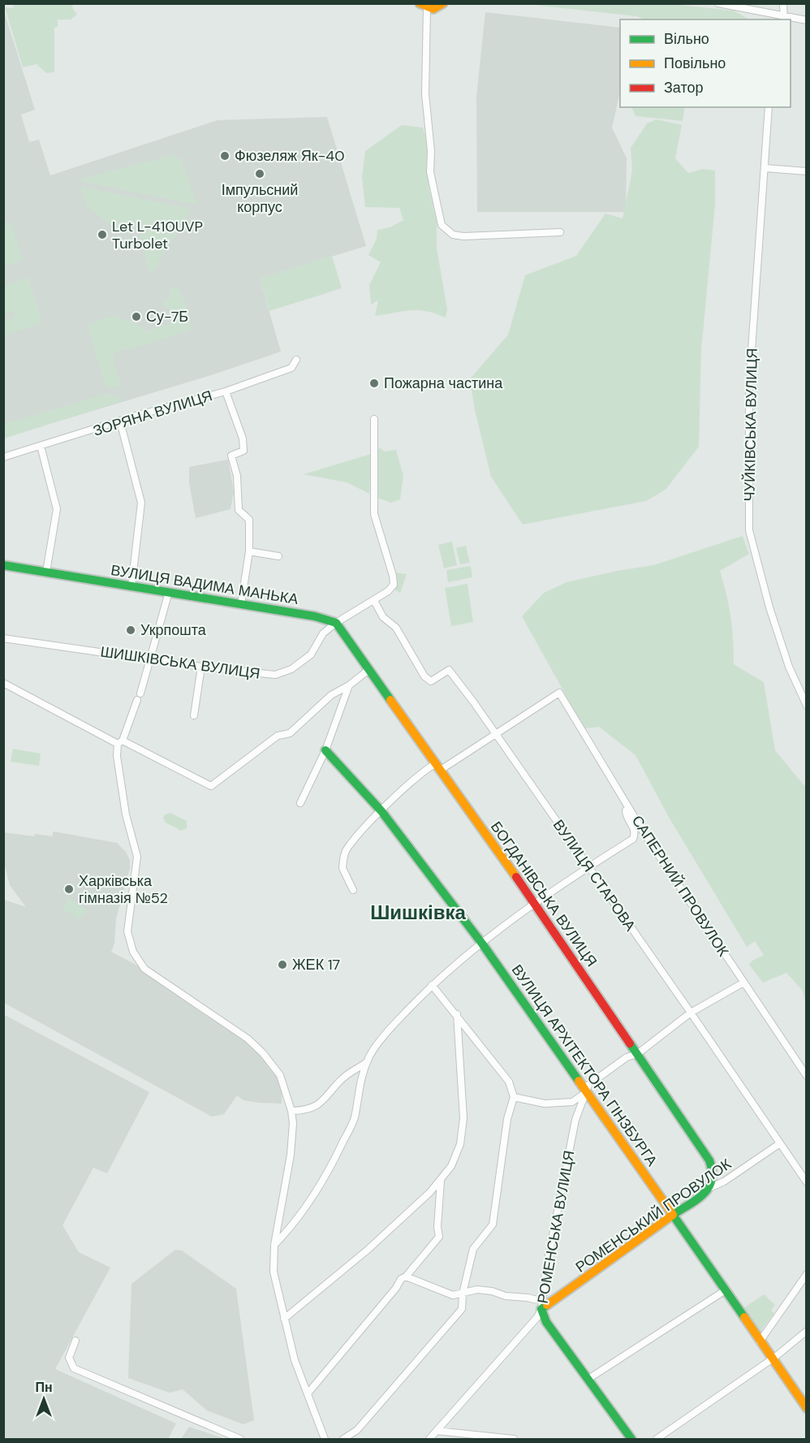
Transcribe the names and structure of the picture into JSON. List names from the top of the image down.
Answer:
{
  "streets": {
    "main road": [
      "ВУЛИЦЯ ВАДИМА МАНЬКА",
      "БОГДАНІВСЬКА ВУЛИЦЯ",
      "ВУЛИЦЯ АРХІТЕКТОРА ГІНЗБУРГА",
      "РОМЕНСЬКИЙ ПРОВУЛОК"
    ],
    "street": [
      "ЗОРЯНА ВУЛИЦЯ",
      "ЧУЙКІВСЬКА ВУЛИЦЯ",
      "ШИШКІВСЬКА ВУЛИЦЯ",
      "ВУЛИЦЯ СТАРОВА",
      "САПЕРНИЙ ПРОВУЛОК",
      "РОМЕНСЬКА ВУЛИЦЯ"
    ]
  },
  "crossings": [
    ["ВУЛИЦЯ ВАДИМА МАНЬКА", "ШИШКІВСЬКА ВУЛИЦЯ"],
    ["ВУЛИЦЯ ВАДИМА МАНЬКА", "БОГДАНІВСЬКА ВУЛИЦЯ"],
    ["ШИШКІВСЬКА ВУЛИЦЯ", "БОГДАНІВСЬКА ВУЛИЦЯ"],
    ["ВУЛИЦЯ СТАРОВА", "САПЕРНИЙ ПРОВУЛОК"],
    ["ВУЛИЦЯ СТАРОВА", "РОМЕНСЬКИЙ ПРОВУЛОК"],
    ["БОГДАНІВСЬКА ВУЛИЦЯ", "РОМЕНСЬКИЙ ПРОВУЛОК"],
    ["ВУЛИЦЯ АРХІТЕКТОРА ГІНЗБУРГА", "РОМЕНСЬКИЙ ПРОВУЛОК"],
    ["ВУЛИЦЯ АРХІТЕКТОРА ГІНЗБУРГА", "РОМЕНСЬКА ВУЛИЦЯ"],
    ["РОМЕНСЬКИЙ ПРОВУЛОК", "РОМЕНСЬКА ВУЛИЦЯ"]
  ],
  "districts": ["Шишківка"],
  "places": [
    "Фюзеляж Як-40",
    "Імпульсний корпус",
    "Let L-410UVP Turbolet",
    "Су-7Б",
    "Пожарна частина",
    "Укрпошта",
    "Харківська гімназія №52",
    "ЖЕК 17"
  ],
  "legend": ["Вільно", "Повільно", "Затор"],
  "north": "top"
}
